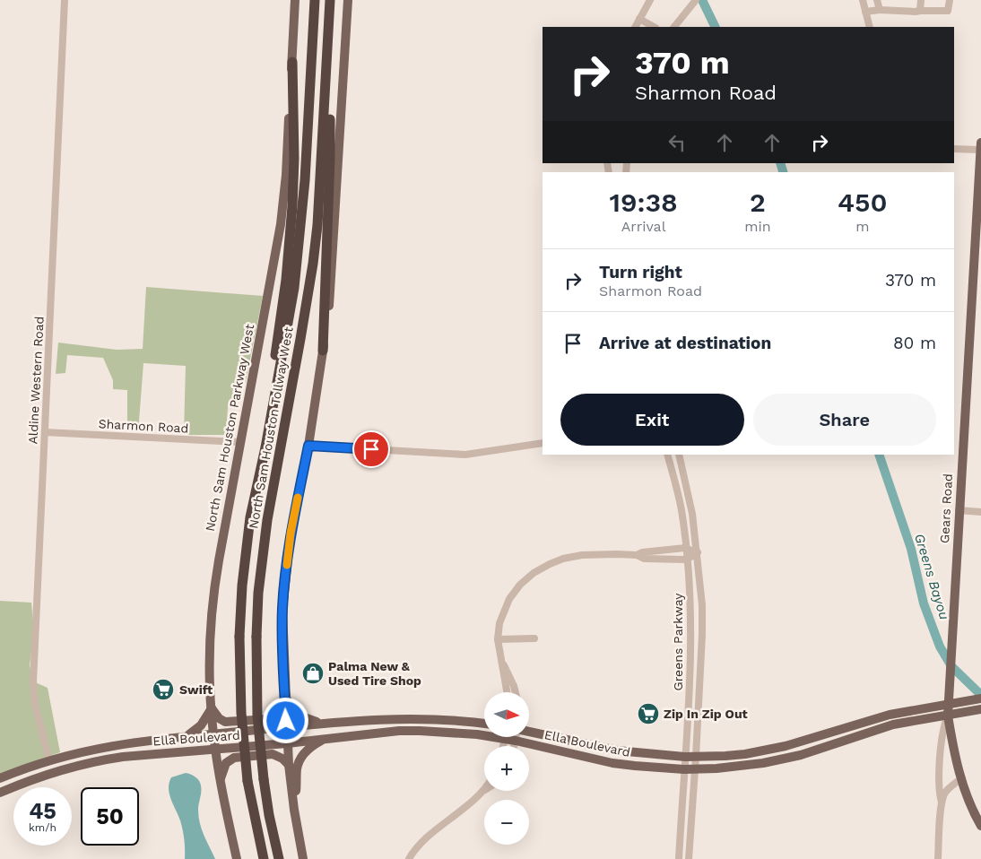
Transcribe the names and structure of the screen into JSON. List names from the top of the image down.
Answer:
{
  "streets": {
    "highway": ["North Sam Houston Tollway West"],
    "main road": ["North Sam Houston Parkway West", "Gears Road", "Ella Boulevard"],
    "street": ["Aldine Western Road", "Sharmon Road", "Greens Parkway"]
  },
  "crossings": [
    ["Aldine Western Road", "Sharmon Road"],
    ["Aldine Western Road", "Ella Boulevard"],
    ["Sharmon Road", "North Sam Houston Parkway West"],
    ["North Sam Houston Parkway West", "Ella Boulevard"],
    ["Gears Road", "Ella Boulevard"],
    ["Greens Parkway", "Ella Boulevard"]
  ],
  "water": ["Greens Bayou"],
  "places": {
    "shop": ["Palma New & Used Tire Shop"],
    "supermarket": ["Swift", "Zip In Zip Out"]
  },
  "north": "right",
  "page": {
    "turn": ["370 m", "Sharmon Road"],
    "eta": [
      "19:38",
      "Arrival",
      "2",
      "min",
      "450",
      "m"
    ],
    "list": [
      {
        "name": "Turn right",
        "note": "Sharmon Road",
        "value": "370 m"
      },
      {
        "name": "Arrive at destination",
        "value": "80 m"
      }
    ],
    "buttons": ["Exit", "Share"],
    "map_buttons": ["+", "−"],
    "speed": "45 km/h",
    "limit": "50"
  }
}
